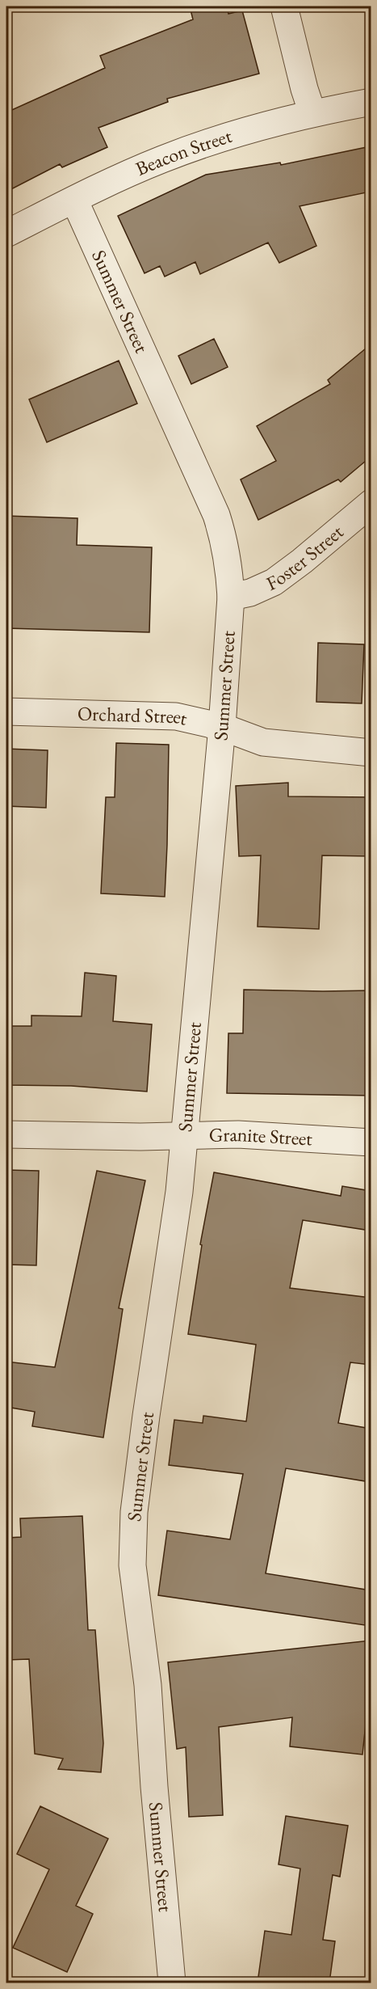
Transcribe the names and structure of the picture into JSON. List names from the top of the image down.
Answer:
{
  "streets": {
    "street": [
      "Beacon Street",
      "Summer Street",
      "Foster Street",
      "Orchard Street",
      "Granite Street"
    ]
  },
  "crossings": [
    ["Beacon Street", "Summer Street"],
    ["Summer Street", "Foster Street"],
    ["Summer Street", "Orchard Street"],
    ["Summer Street", "Granite Street"]
  ]
}
